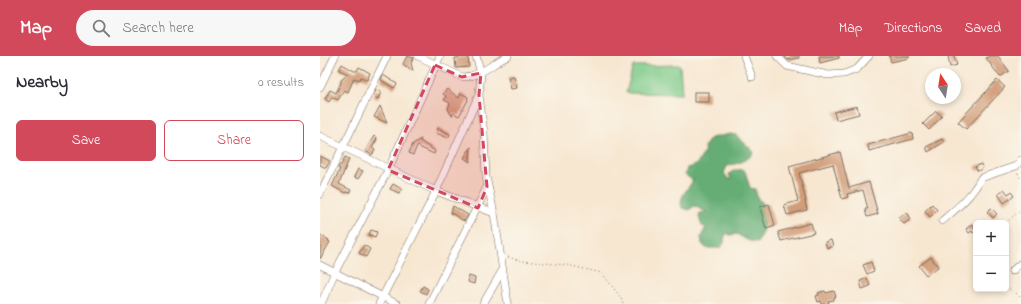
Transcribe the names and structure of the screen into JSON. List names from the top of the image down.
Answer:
{
  "north": "top",
  "page": {
    "header": "Map",
    "search": "Search here",
    "nav": ["Map", "Directions", "Saved"],
    "heading": ["Nearby", "0 results"],
    "buttons": ["Save", "Share"],
    "map_buttons": ["+", "−"]
  }
}
